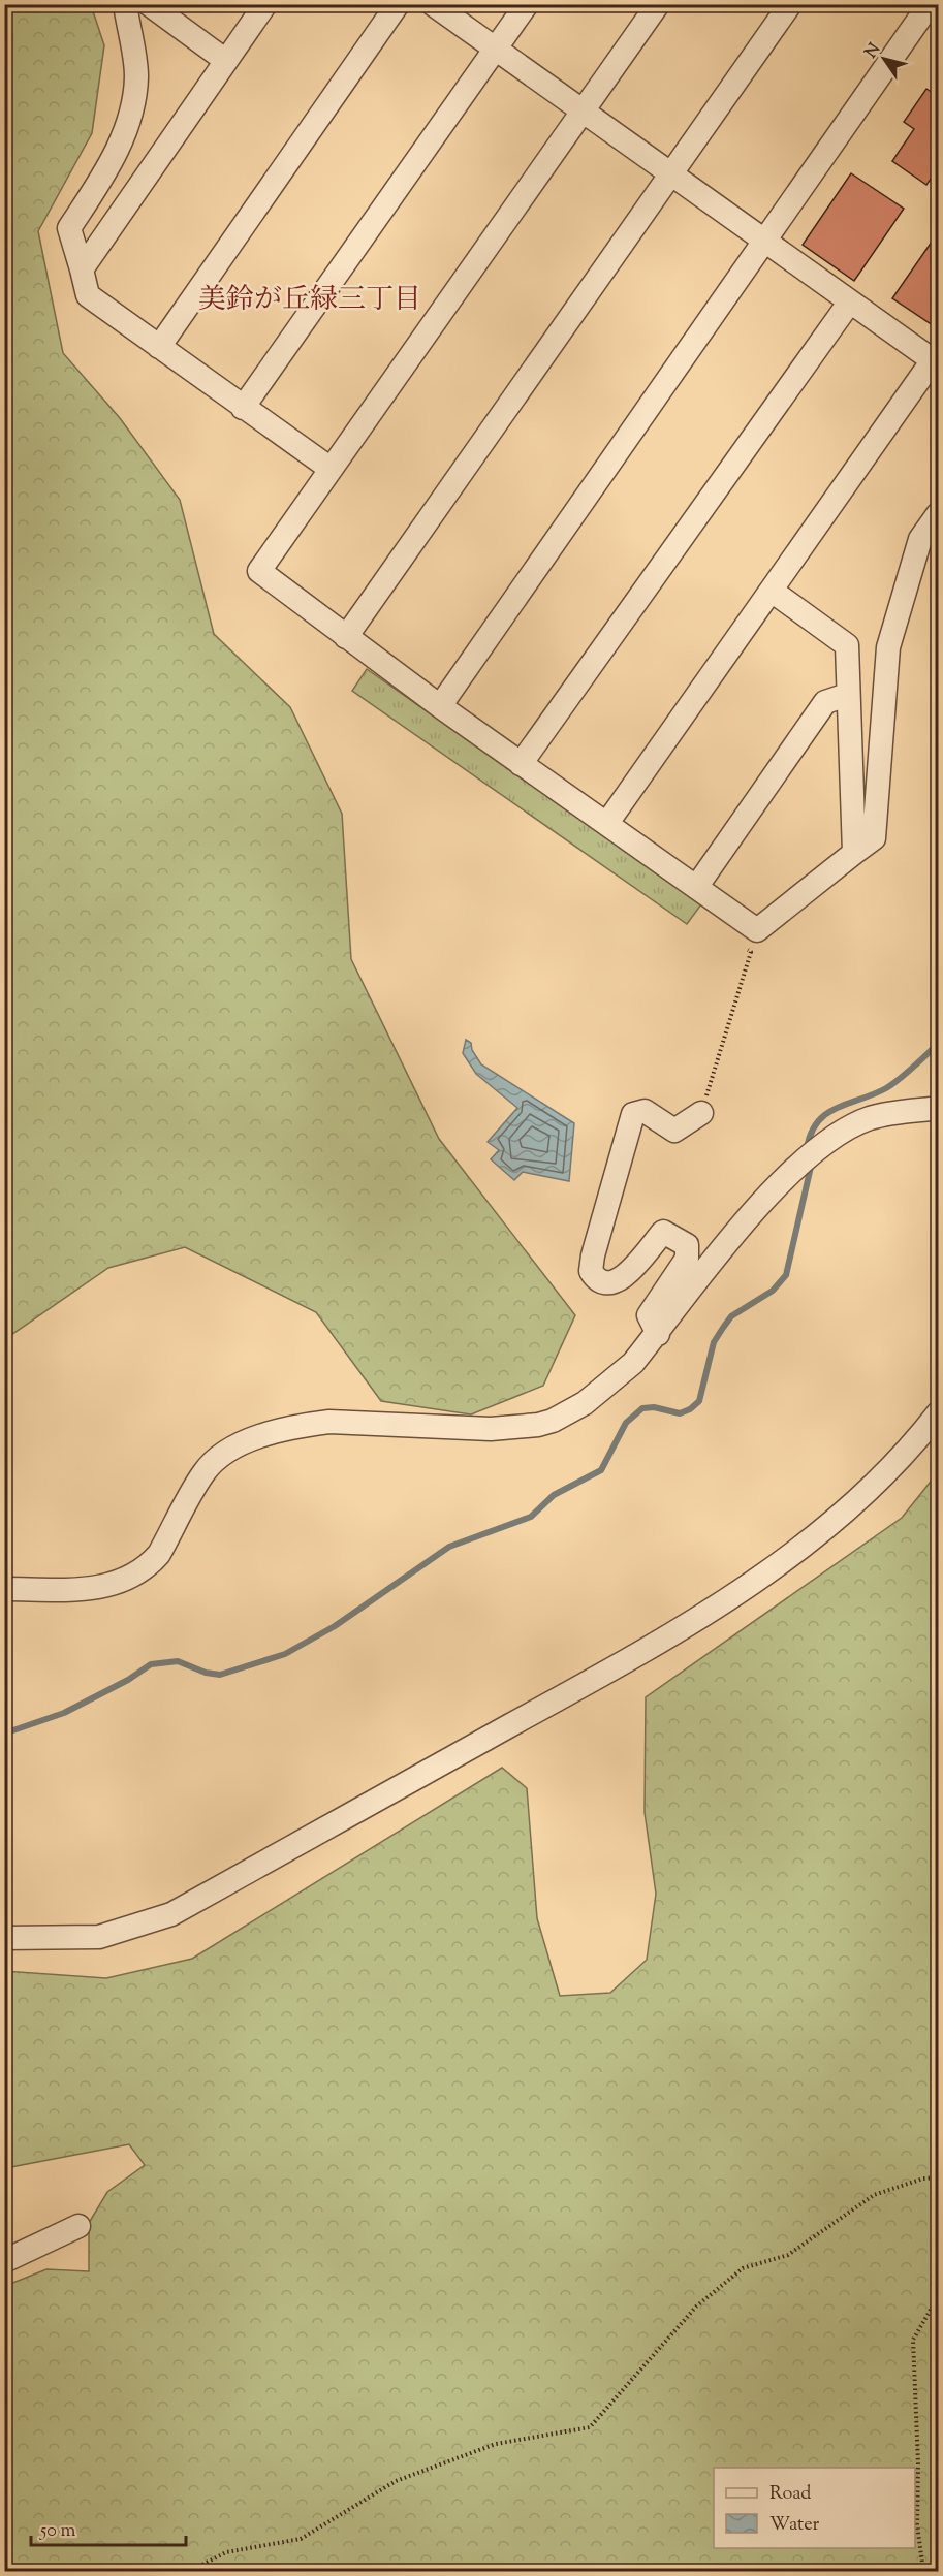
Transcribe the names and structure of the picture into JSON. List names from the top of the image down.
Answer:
{
  "districts": ["美鈴が丘緑三丁目"],
  "legend": ["Road", "Water"],
  "scale_bar": "50 m",
  "north": "top left"
}
